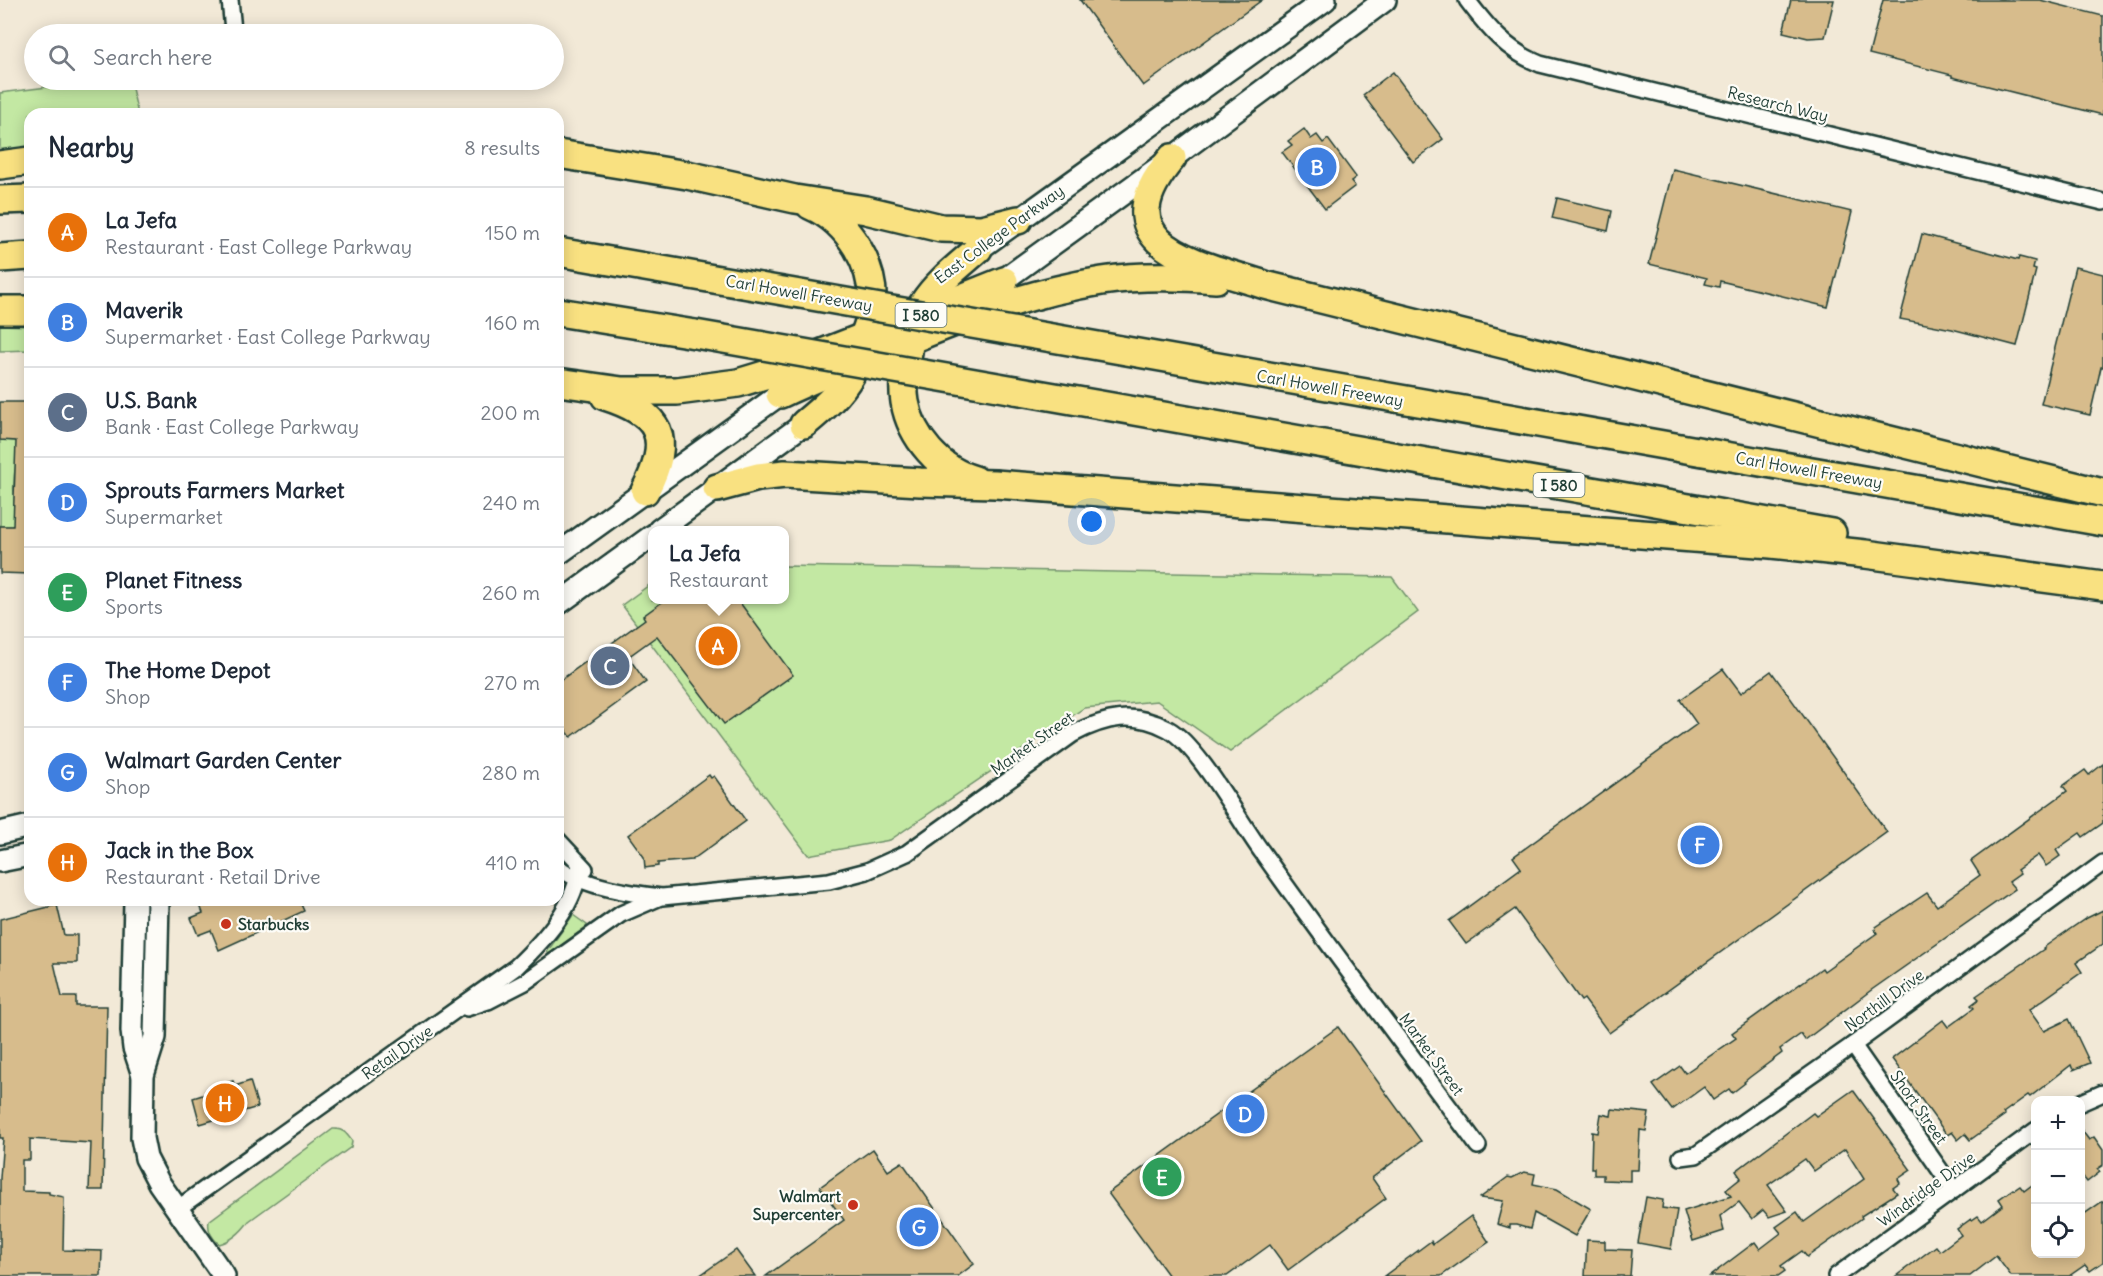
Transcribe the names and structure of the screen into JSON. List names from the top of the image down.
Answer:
{
  "streets": {
    "highway": ["Carl Howell Freeway", "I 580"],
    "main road": ["East College Parkway"],
    "street": [
      "Research Way",
      "Market Street",
      "Northill Drive",
      "Retail Drive",
      "Short Street",
      "Windridge Drive"
    ]
  },
  "crossings": [
    ["Market Street", "Retail Drive"],
    ["Northill Drive", "Short Street"],
    ["Short Street", "Windridge Drive"]
  ],
  "places": ["Starbucks", "Walmart Supercenter"],
  "page": {
    "search": "Search here",
    "heading": ["Nearby", "8 results"],
    "pins": [
      "B",
      "A",
      "C",
      "F",
      "H",
      "D",
      "E",
      "G"
    ],
    "list": [
      {
        "mark": "A",
        "name": "La Jefa",
        "note": "Restaurant · East College Parkway",
        "value": "150 m"
      },
      {
        "mark": "B",
        "name": "Maverik",
        "note": "Supermarket · East College Parkway",
        "value": "160 m"
      },
      {
        "mark": "C",
        "name": "U.S. Bank",
        "note": "Bank · East College Parkway",
        "value": "200 m"
      },
      {
        "mark": "D",
        "name": "Sprouts Farmers Market",
        "note": "Supermarket",
        "value": "240 m"
      },
      {
        "mark": "E",
        "name": "Planet Fitness",
        "note": "Sports",
        "value": "260 m"
      },
      {
        "mark": "F",
        "name": "The Home Depot",
        "note": "Shop",
        "value": "270 m"
      },
      {
        "mark": "G",
        "name": "Walmart Garden Center",
        "note": "Shop",
        "value": "280 m"
      },
      {
        "mark": "H",
        "name": "Jack in the Box",
        "note": "Restaurant · Retail Drive",
        "value": "410 m"
      }
    ],
    "popup": ["La Jefa", "Restaurant"],
    "map_buttons": ["+", "−"]
  }
}
